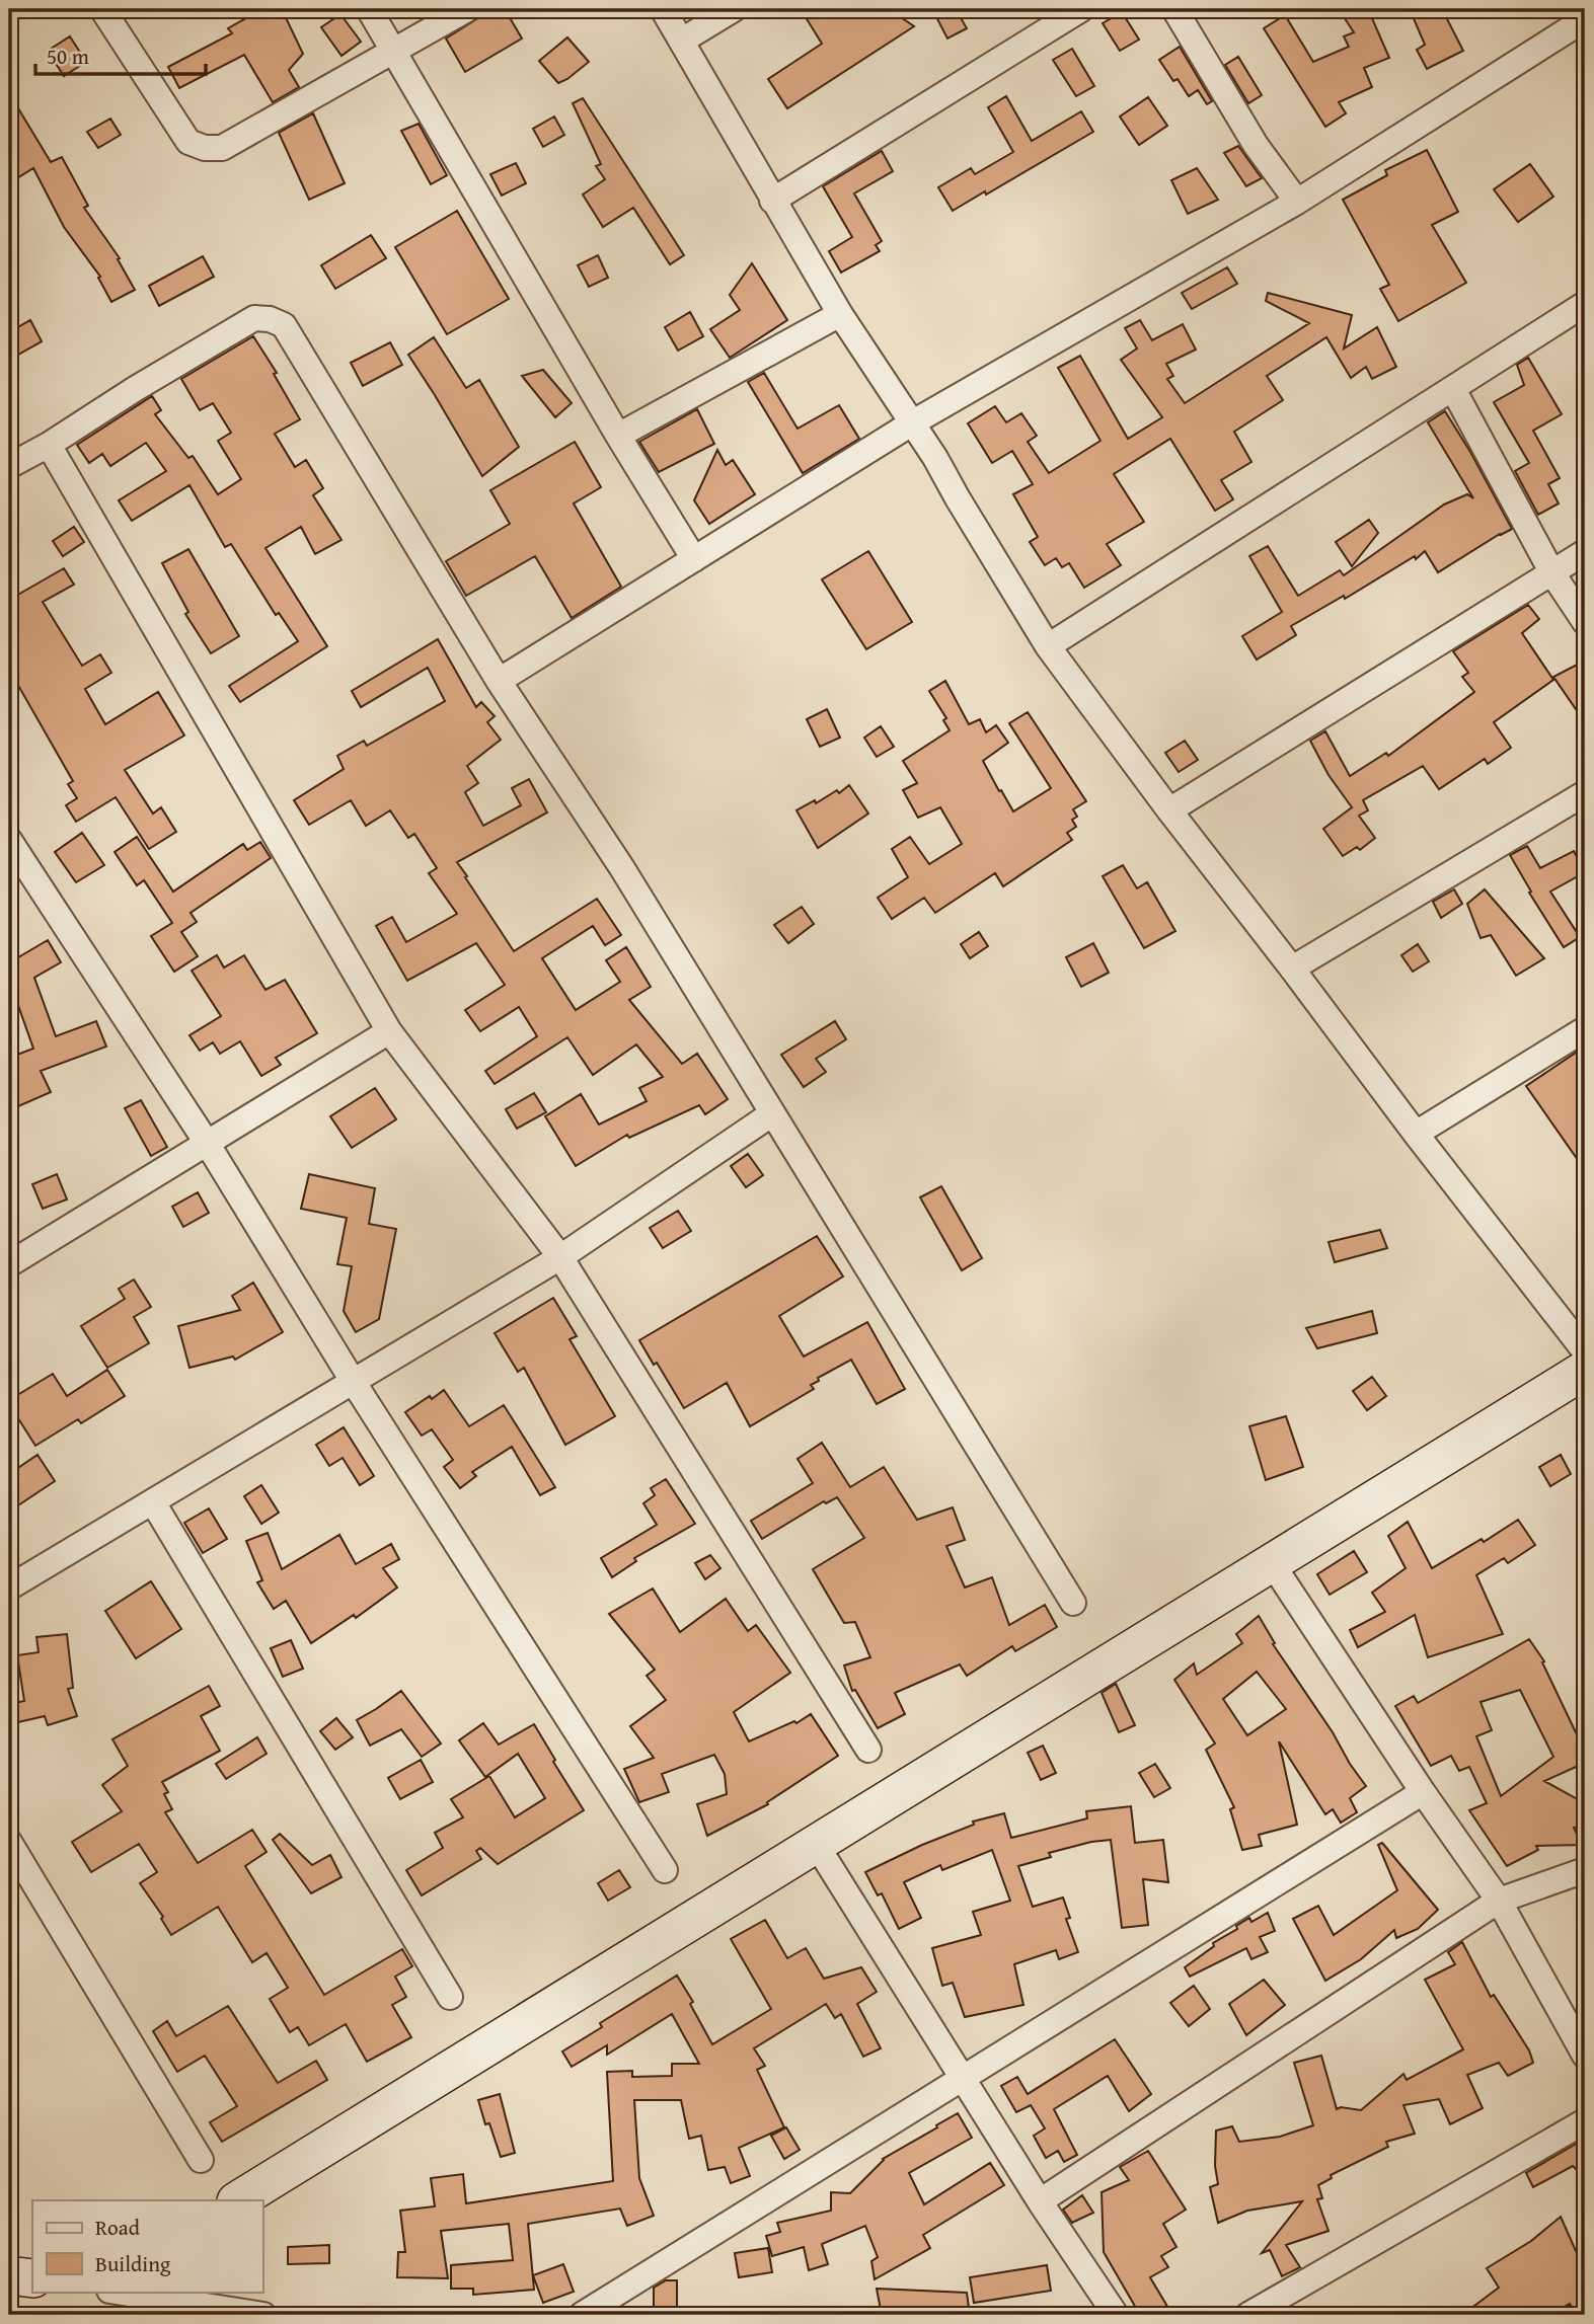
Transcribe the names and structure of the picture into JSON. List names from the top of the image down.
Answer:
{
  "legend": ["Road", "Building"],
  "scale_bar": "50 m"
}
